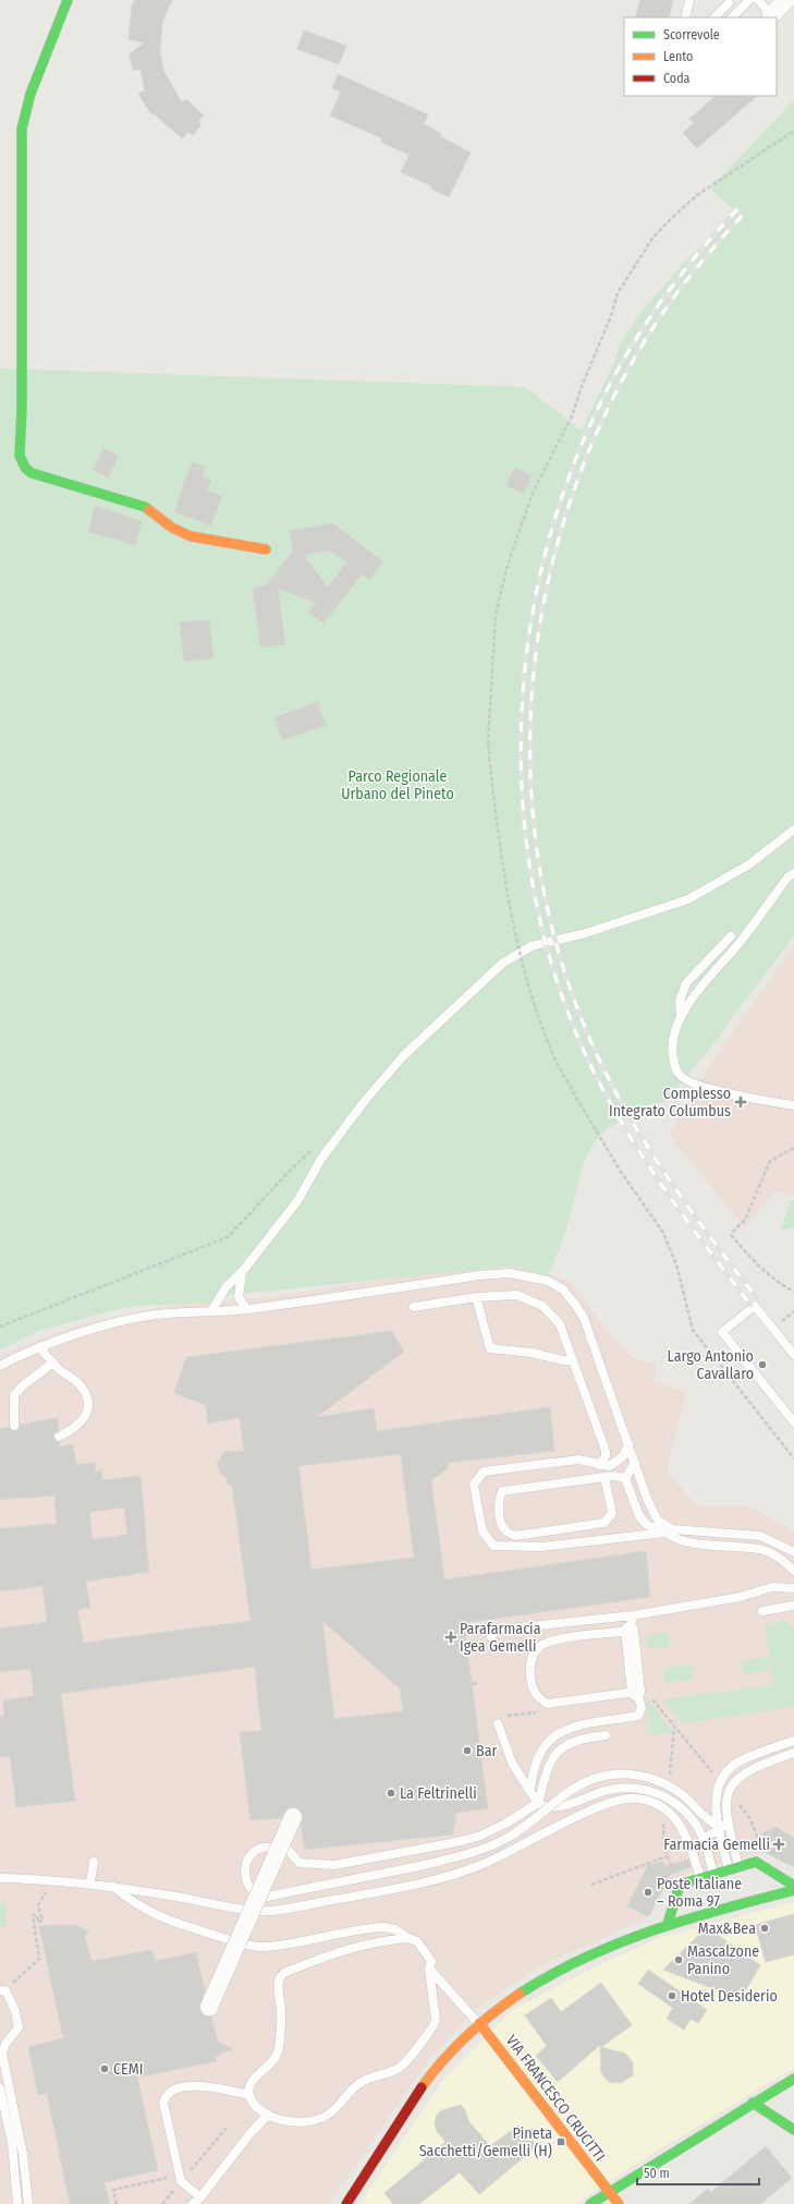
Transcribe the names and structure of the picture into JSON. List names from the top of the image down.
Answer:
{
  "streets": {
    "street": ["VIA FRANCESCO CRUCITTI"]
  },
  "parks": ["Parco Regionale Urbano del Pineto"],
  "places": {
    "health": ["Complesso Integrato Columbus", "Parafarmacia Igea Gemelli", "Farmacia Gemelli"],
    "other": [
      "Largo Antonio Cavallaro",
      "Bar",
      "La Feltrinelli",
      "Poste Italiane – Roma 97",
      "Max&Bea",
      "Mascalzone Panino",
      "Hotel Desiderio",
      "CEMI"
    ],
    "transit": ["Pineta Sacchetti/Gemelli (H)"]
  },
  "legend": ["Scorrevole", "Lento", "Coda"],
  "scale_bar": "50 m"
}
